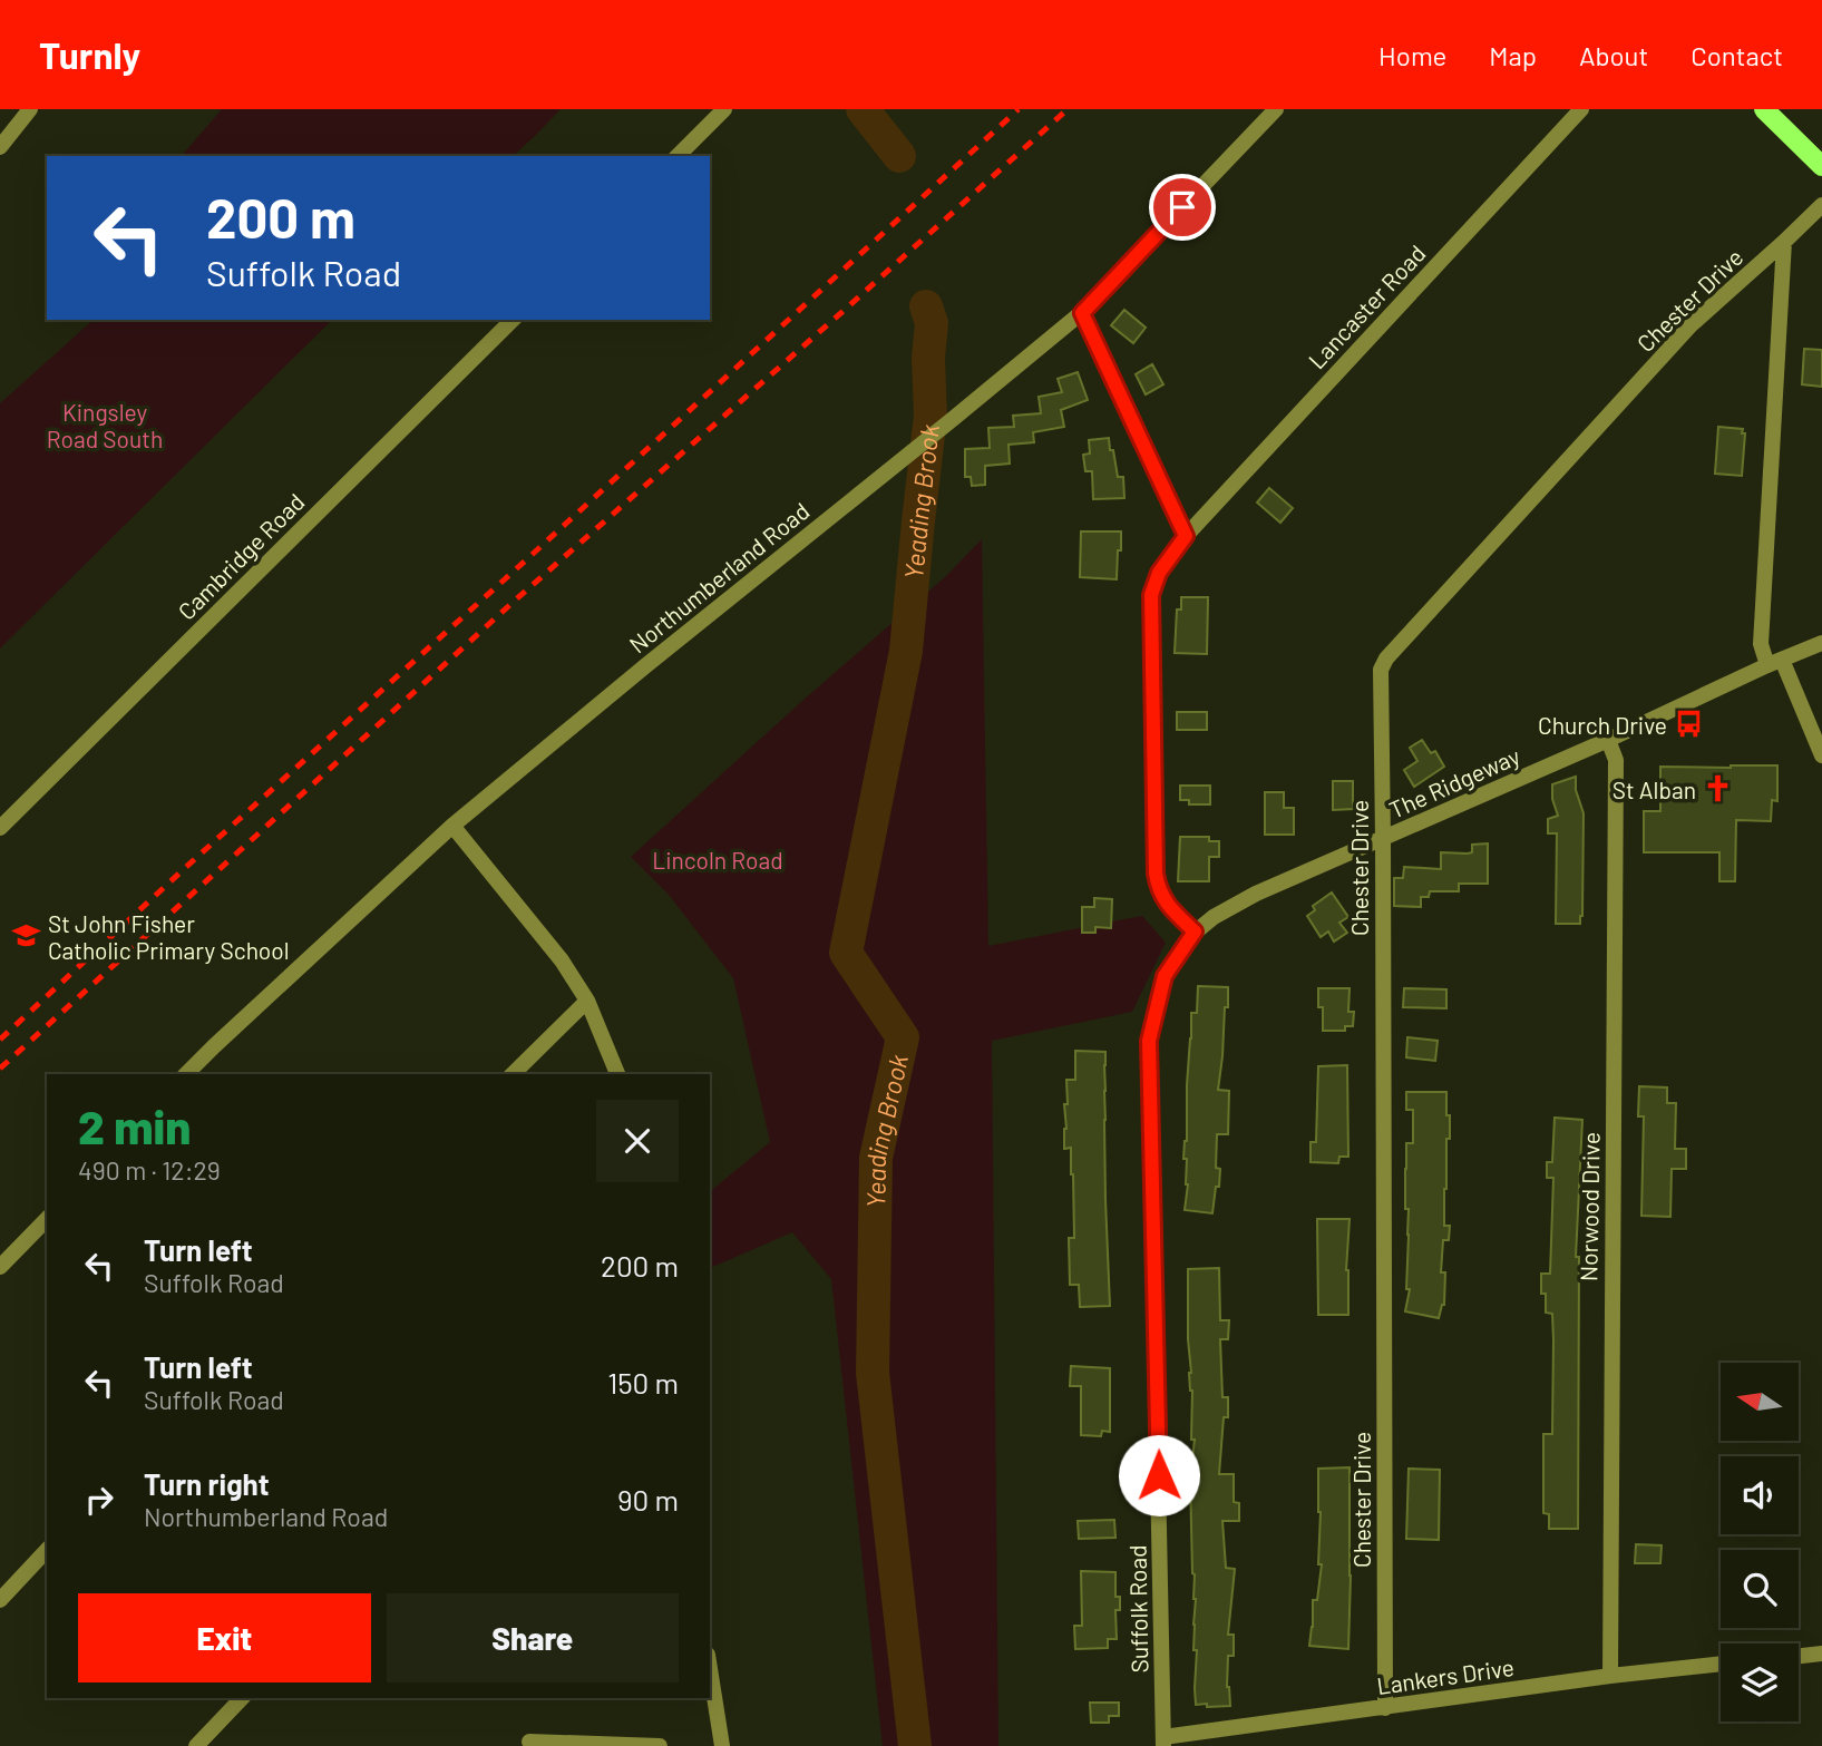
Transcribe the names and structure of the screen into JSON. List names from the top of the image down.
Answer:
{
  "streets": {
    "street": [
      "Chester Drive",
      "Lancaster Road",
      "Cambridge Road",
      "Northumberland Road",
      "The Ridgeway",
      "Norwood Drive",
      "Suffolk Road",
      "Lankers Drive"
    ]
  },
  "crossings": [
    ["Chester Drive", "The Ridgeway"],
    ["Chester Drive", "Lankers Drive"],
    ["The Ridgeway", "Norwood Drive"],
    ["The Ridgeway", "Suffolk Road"],
    ["Norwood Drive", "Lankers Drive"],
    ["Suffolk Road", "Lankers Drive"]
  ],
  "water": ["Yeading Brook"],
  "parks": ["Kingsley Road South", "Lincoln Road"],
  "places": {
    "bus stop": ["Church Drive"],
    "church": ["St Alban"],
    "school or university": ["St John Fisher Catholic Primary School"]
  },
  "north": "left",
  "page": {
    "header": "Turnly",
    "nav": [
      "Home",
      "Map",
      "About",
      "Contact"
    ],
    "turn": ["200 m", "Suffolk Road"],
    "heading": ["2 min", "490 m · 12:29"],
    "list": [
      {
        "name": "Turn left",
        "note": "Suffolk Road",
        "value": "200 m"
      },
      {
        "name": "Turn left",
        "note": "Suffolk Road",
        "value": "150 m"
      },
      {
        "name": "Turn right",
        "note": "Northumberland Road",
        "value": "90 m"
      }
    ],
    "buttons": ["Exit", "Share"]
  }
}
